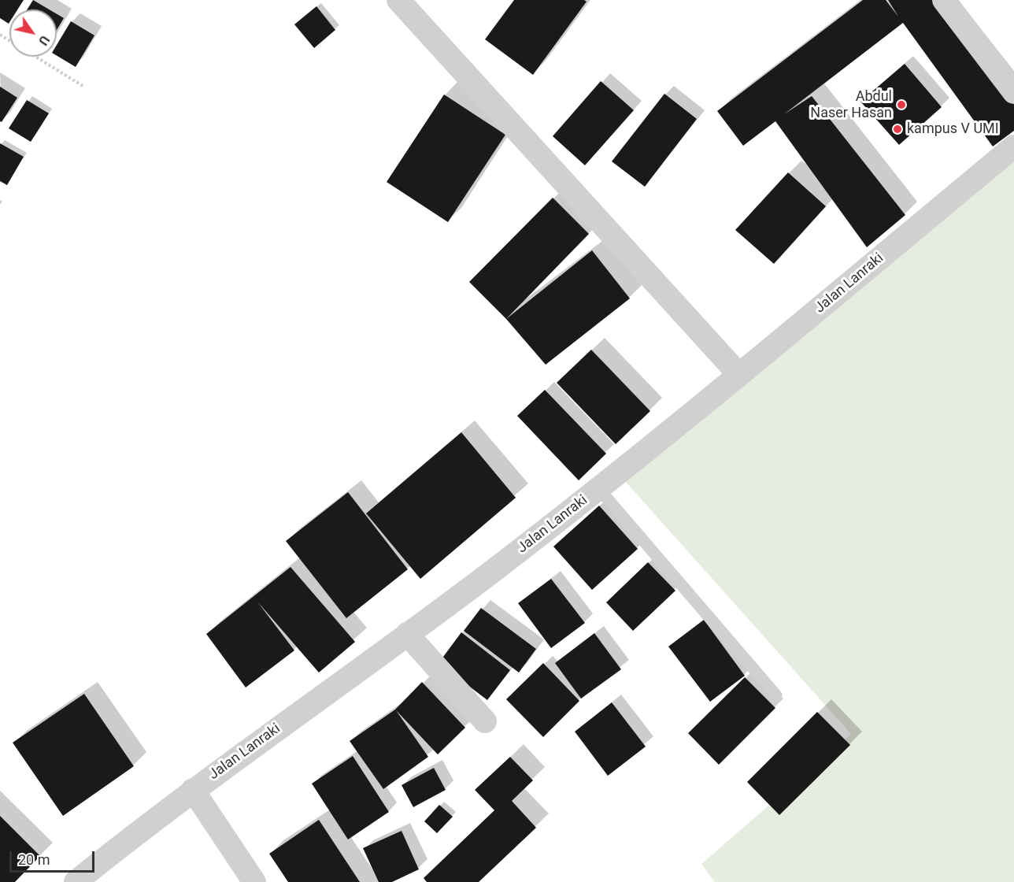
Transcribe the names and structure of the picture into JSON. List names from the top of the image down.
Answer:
{
  "streets": {
    "street": ["Jalan Lanraki"]
  },
  "places": ["Abdul Naser Hasan", "kampus V UMI"],
  "scale_bar": "20 m",
  "north": "bottom right"
}
